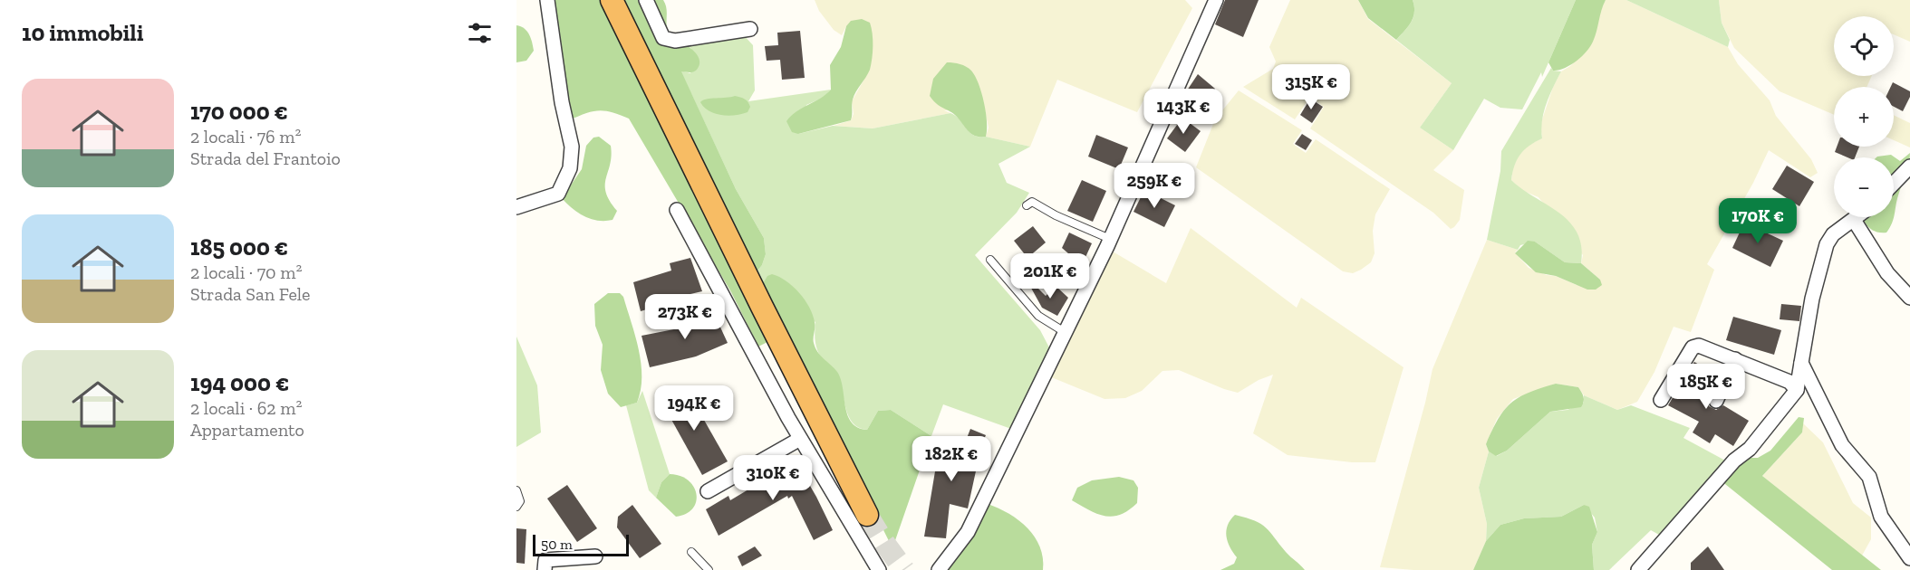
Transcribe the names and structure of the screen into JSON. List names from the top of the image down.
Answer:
{
  "scale_bar": "50 m",
  "page": {
    "heading": "10 immobili",
    "map_buttons": ["+", "−"],
    "price": [
      "315K €",
      "143K €",
      "259K €",
      "170K €",
      "201K €",
      "273K €",
      "185K €",
      "194K €",
      "182K €",
      "310K €"
    ],
    "list": [
      {
        "name": "170 000 €",
        "note": "2 locali · 76 m² · Strada del Frantoio"
      },
      {
        "name": "185 000 €",
        "note": "2 locali · 70 m² · Strada San Fele"
      },
      {
        "name": "194 000 €",
        "note": "2 locali · 62 m² · Appartamento"
      }
    ],
    "scale": "50 m"
  }
}
